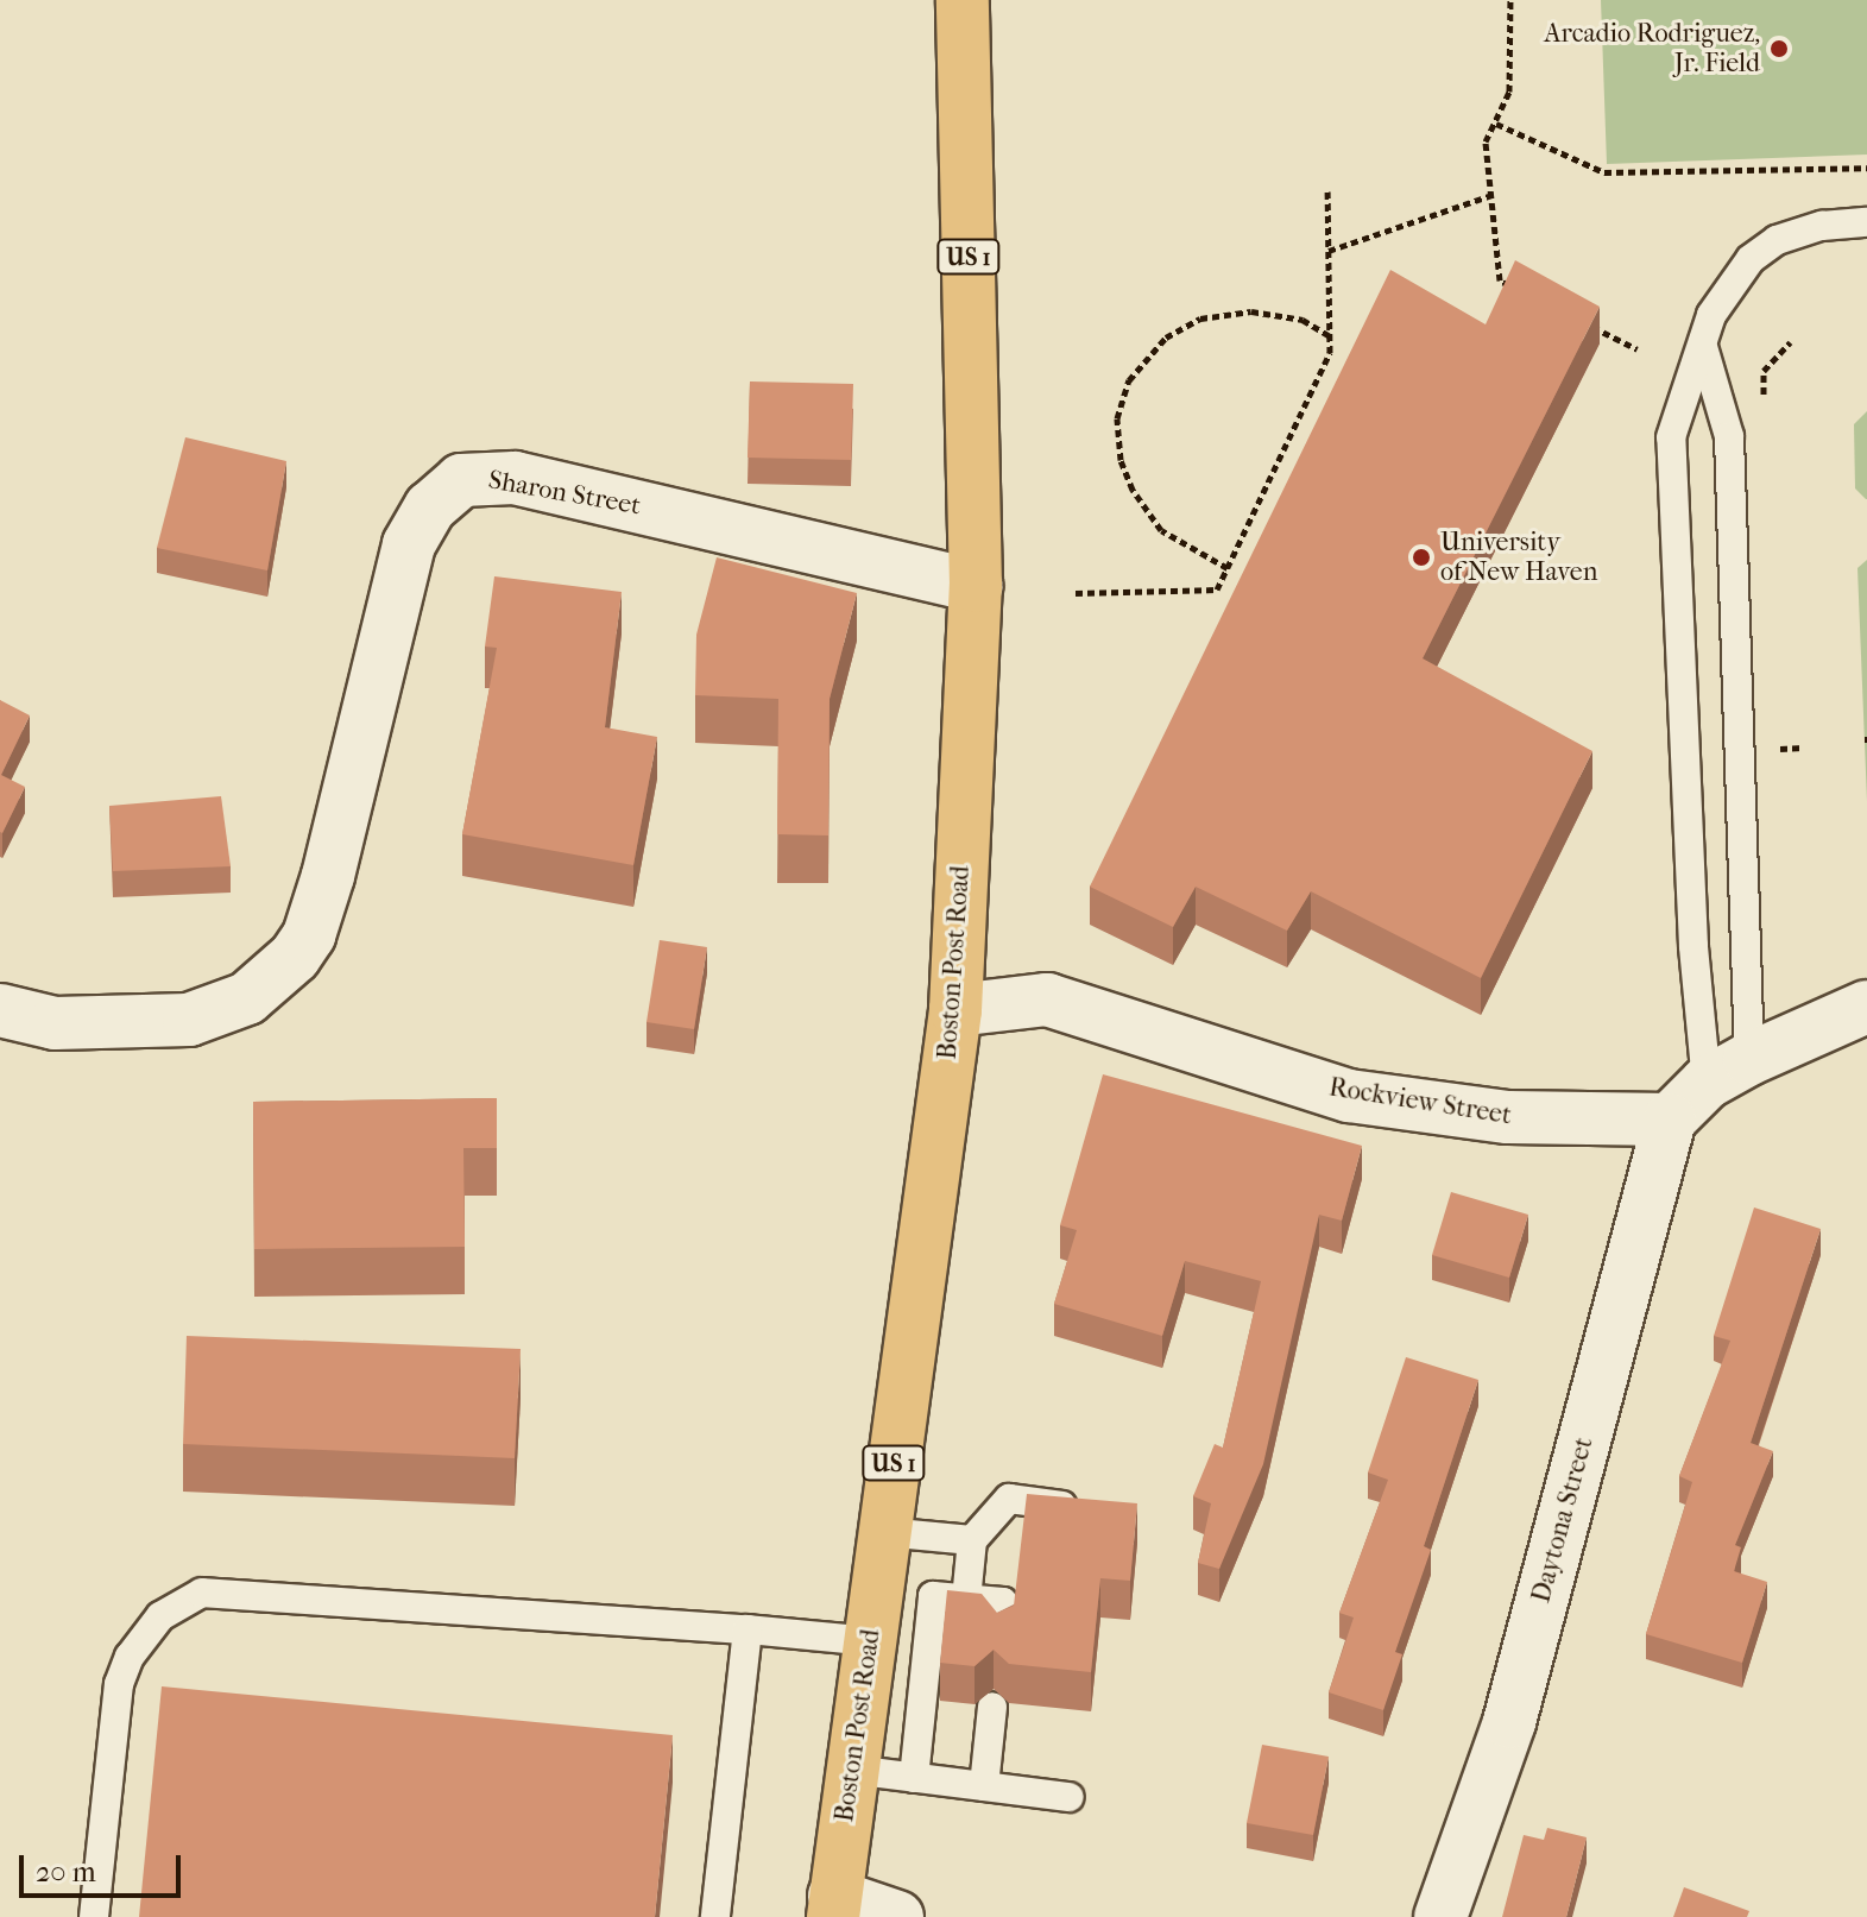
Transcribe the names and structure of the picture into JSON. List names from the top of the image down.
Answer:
{
  "streets": {
    "main road": ["US 1", "Boston Post Road"],
    "street": ["Sharon Street", "Rockview Street", "Daytona Street"]
  },
  "crossings": [
    ["Sharon Street", "Boston Post Road"],
    ["Boston Post Road", "Rockview Street"],
    ["Rockview Street", "Daytona Street"]
  ],
  "places": ["Arcadio Rodriguez, Jr. Field", "University of New Haven"],
  "scale_bar": "20 m"
}
